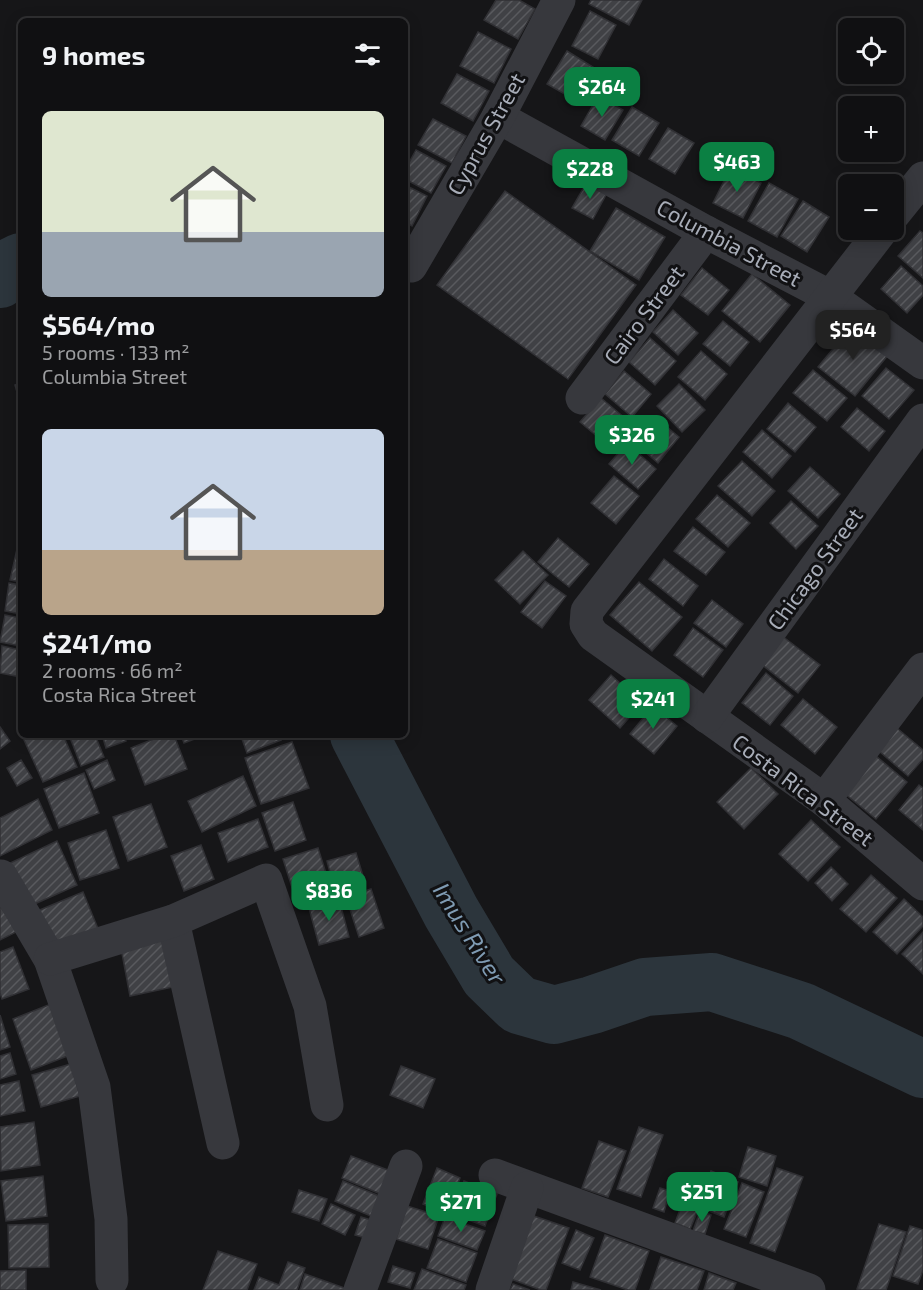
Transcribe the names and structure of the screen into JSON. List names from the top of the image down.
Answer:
{
  "streets": {
    "street": [
      "Cyprus Street",
      "Columbia Street",
      "Cairo Street",
      "Chicago Street",
      "Costa Rica Street"
    ]
  },
  "crossings": [
    ["Cyprus Street", "Columbia Street"],
    ["Columbia Street", "Cairo Street"],
    ["Columbia Street", "Costa Rica Street"],
    ["Chicago Street", "Costa Rica Street"]
  ],
  "water": ["Imus River"],
  "page": {
    "map_buttons": ["+", "−"],
    "heading": "9 homes",
    "price": [
      "$264",
      "$463",
      "$228",
      "$564",
      "$326",
      "$241",
      "$836",
      "$251",
      "$271"
    ],
    "list": [
      {
        "name": "$564/mo",
        "note": "5 rooms · 133 m² · Columbia Street"
      },
      {
        "name": "$241/mo",
        "note": "2 rooms · 66 m² · Costa Rica Street"
      }
    ]
  }
}
